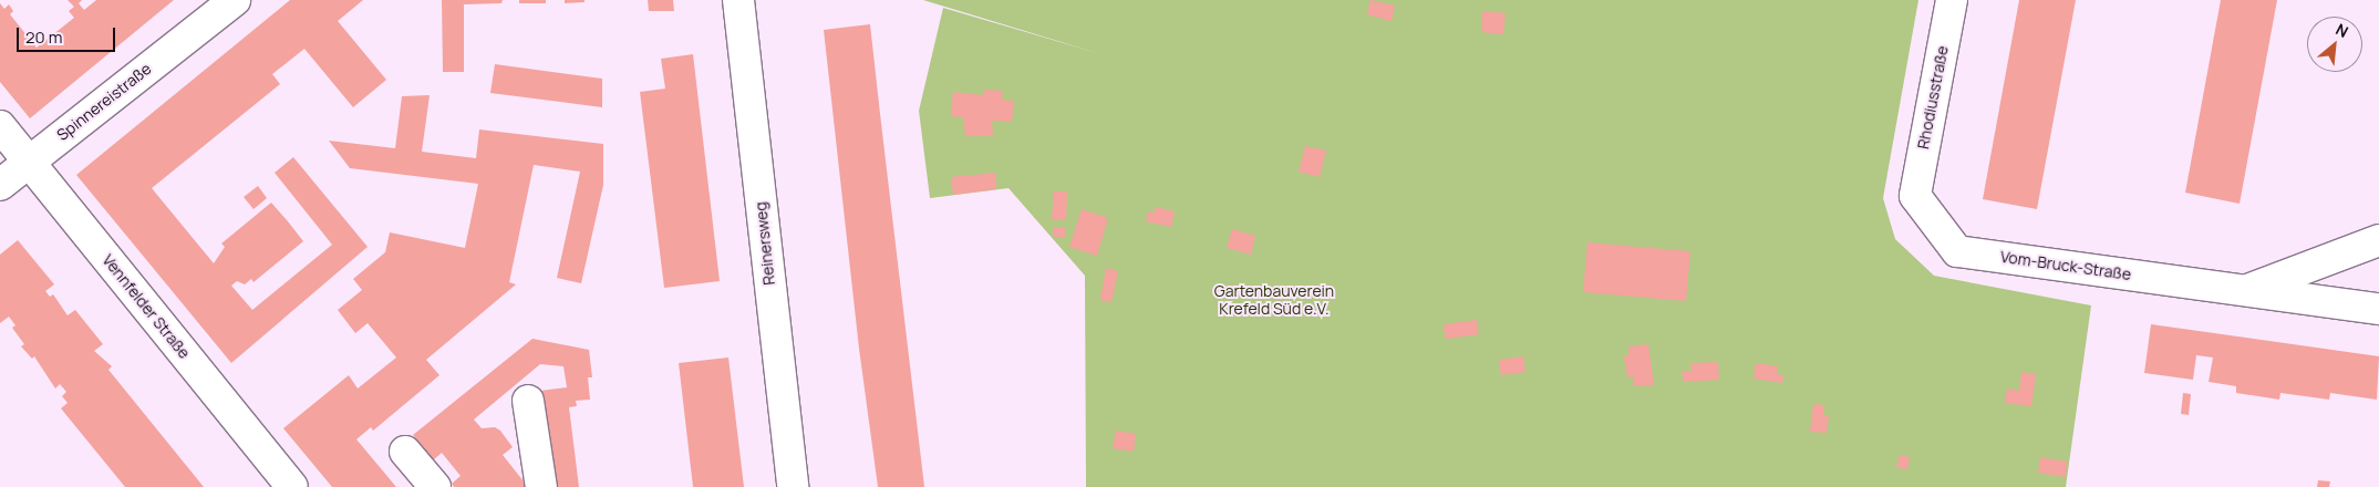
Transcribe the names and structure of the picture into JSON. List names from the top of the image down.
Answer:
{
  "streets": {
    "street": [
      "Rhodiusstraße",
      "Spinnereistraße",
      "Reinersweg",
      "Vom-Bruck-Straße",
      "Vennfelder Straße"
    ]
  },
  "crossings": [
    ["Rhodiusstraße", "Vom-Bruck-Straße"],
    ["Spinnereistraße", "Vennfelder Straße"]
  ],
  "parks": ["Gartenbauverein Krefeld Süd e.V."],
  "scale_bar": "20 m",
  "north": "top right"
}
